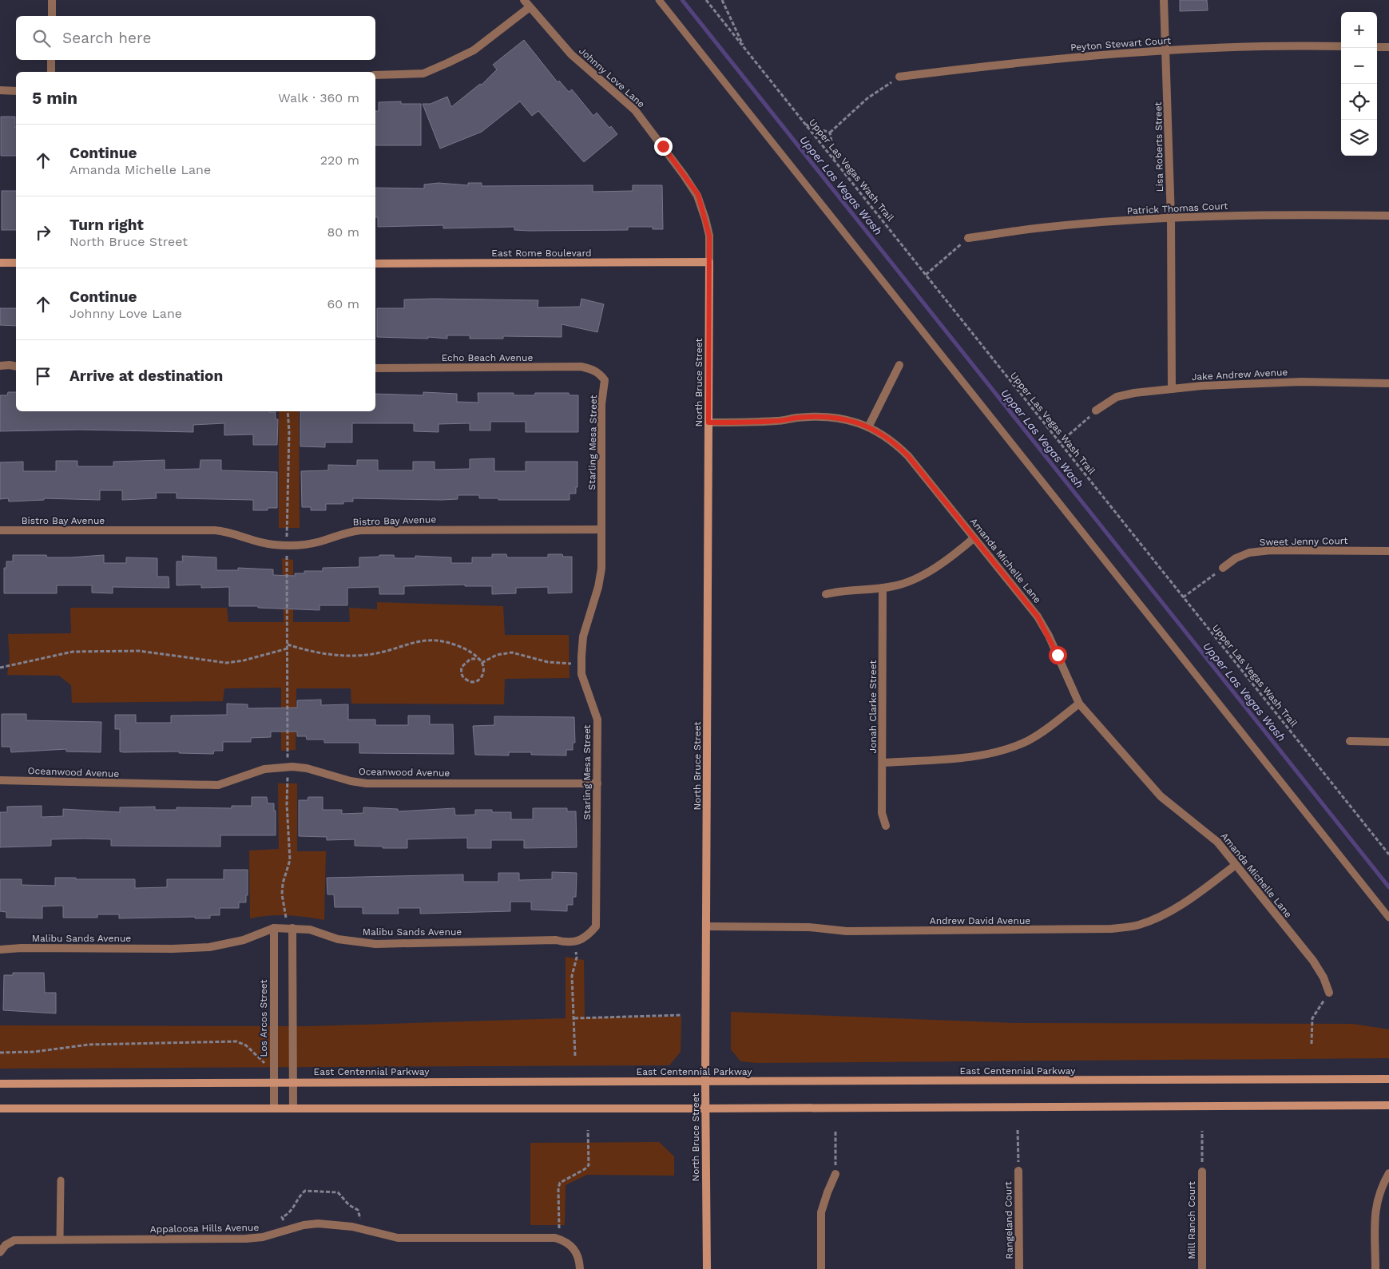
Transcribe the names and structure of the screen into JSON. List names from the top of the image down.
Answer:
{
  "streets": {
    "main road": ["East Rome Boulevard", "North Bruce Street", "East Centennial Parkway"],
    "street": [
      "Peyton Stewart Court",
      "Johnny Love Lane",
      "Lisa Roberts Street",
      "Patrick Thomas Court",
      "Echo Beach Avenue",
      "Jake Andrew Avenue",
      "Starling Mesa Street",
      "Bistro Bay Avenue",
      "Sweet Jenny Court",
      "Amanda Michelle Lane",
      "Jonah Clarke Street",
      "Oceanwood Avenue",
      "Andrew David Avenue",
      "Malibu Sands Avenue",
      "Los Arcos Street",
      "Rangeland Court",
      "Mill Ranch Court",
      "Appaloosa Hills Avenue"
    ],
    "path": ["Upper Las Vegas Wash Trail"]
  },
  "crossings": [
    ["Peyton Stewart Court", "Lisa Roberts Street"],
    ["Johnny Love Lane", "East Rome Boulevard"],
    ["Johnny Love Lane", "North Bruce Street"],
    ["Lisa Roberts Street", "Patrick Thomas Court"],
    ["Lisa Roberts Street", "Jake Andrew Avenue"],
    ["East Rome Boulevard", "North Bruce Street"],
    ["Echo Beach Avenue", "Starling Mesa Street"],
    ["North Bruce Street", "Amanda Michelle Lane"],
    ["North Bruce Street", "Andrew David Avenue"],
    ["North Bruce Street", "East Centennial Parkway"],
    ["Starling Mesa Street", "Bistro Bay Avenue"],
    ["Starling Mesa Street", "Oceanwood Avenue"],
    ["Starling Mesa Street", "Malibu Sands Avenue"],
    ["Amanda Michelle Lane", "Andrew David Avenue"],
    ["Malibu Sands Avenue", "Los Arcos Street"],
    ["Los Arcos Street", "East Centennial Parkway"]
  ],
  "water": ["Upper Las Vegas Wash"],
  "page": {
    "map_buttons": ["+", "−"],
    "search": "Search here",
    "heading": ["5 min", "Walk · 360 m"],
    "list": [
      ["Continue", "Amanda Michelle Lane", "220 m"],
      ["Turn right", "North Bruce Street", "80 m"],
      ["Continue", "Johnny Love Lane", "60 m"],
      "Arrive at destination"
    ]
  }
}
